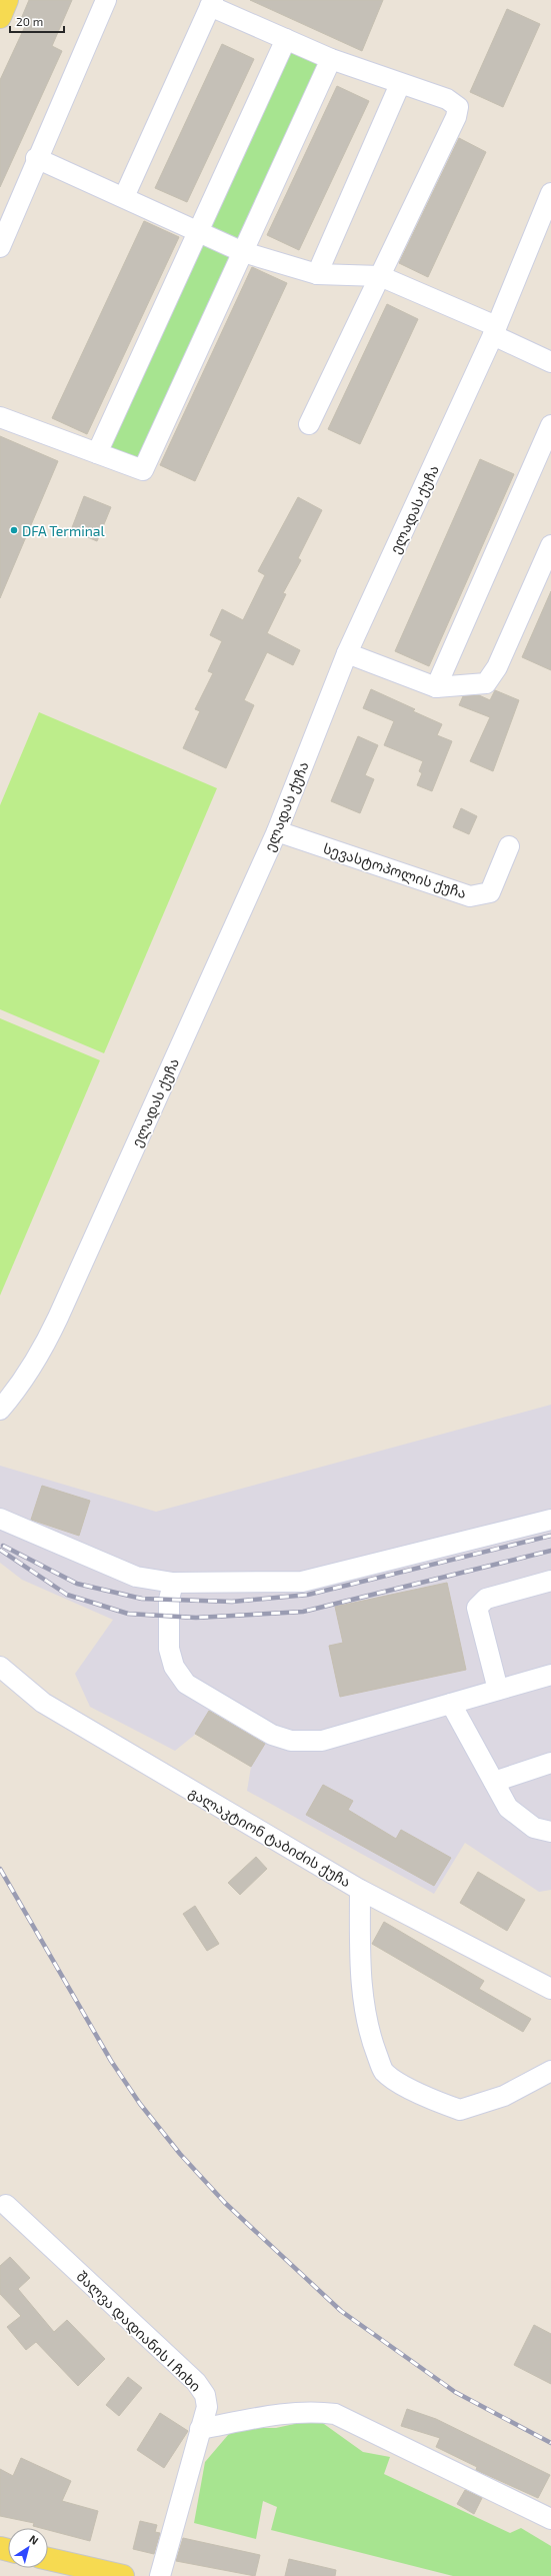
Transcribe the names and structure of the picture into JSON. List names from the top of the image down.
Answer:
{
  "streets": {
    "street": [
      "ელადას ქუჩა",
      "სევასტოპოლის ქუჩა",
      "გალაკტიონ ტაბიძის ქუჩა",
      "შალვა დადიანის I ჩიხი"
    ]
  },
  "crossings": [
    ["ელადას ქუჩა", "სევასტოპოლის ქუჩა"]
  ],
  "places": ["DFA Terminal"],
  "scale_bar": "20 m",
  "north": "top right"
}
